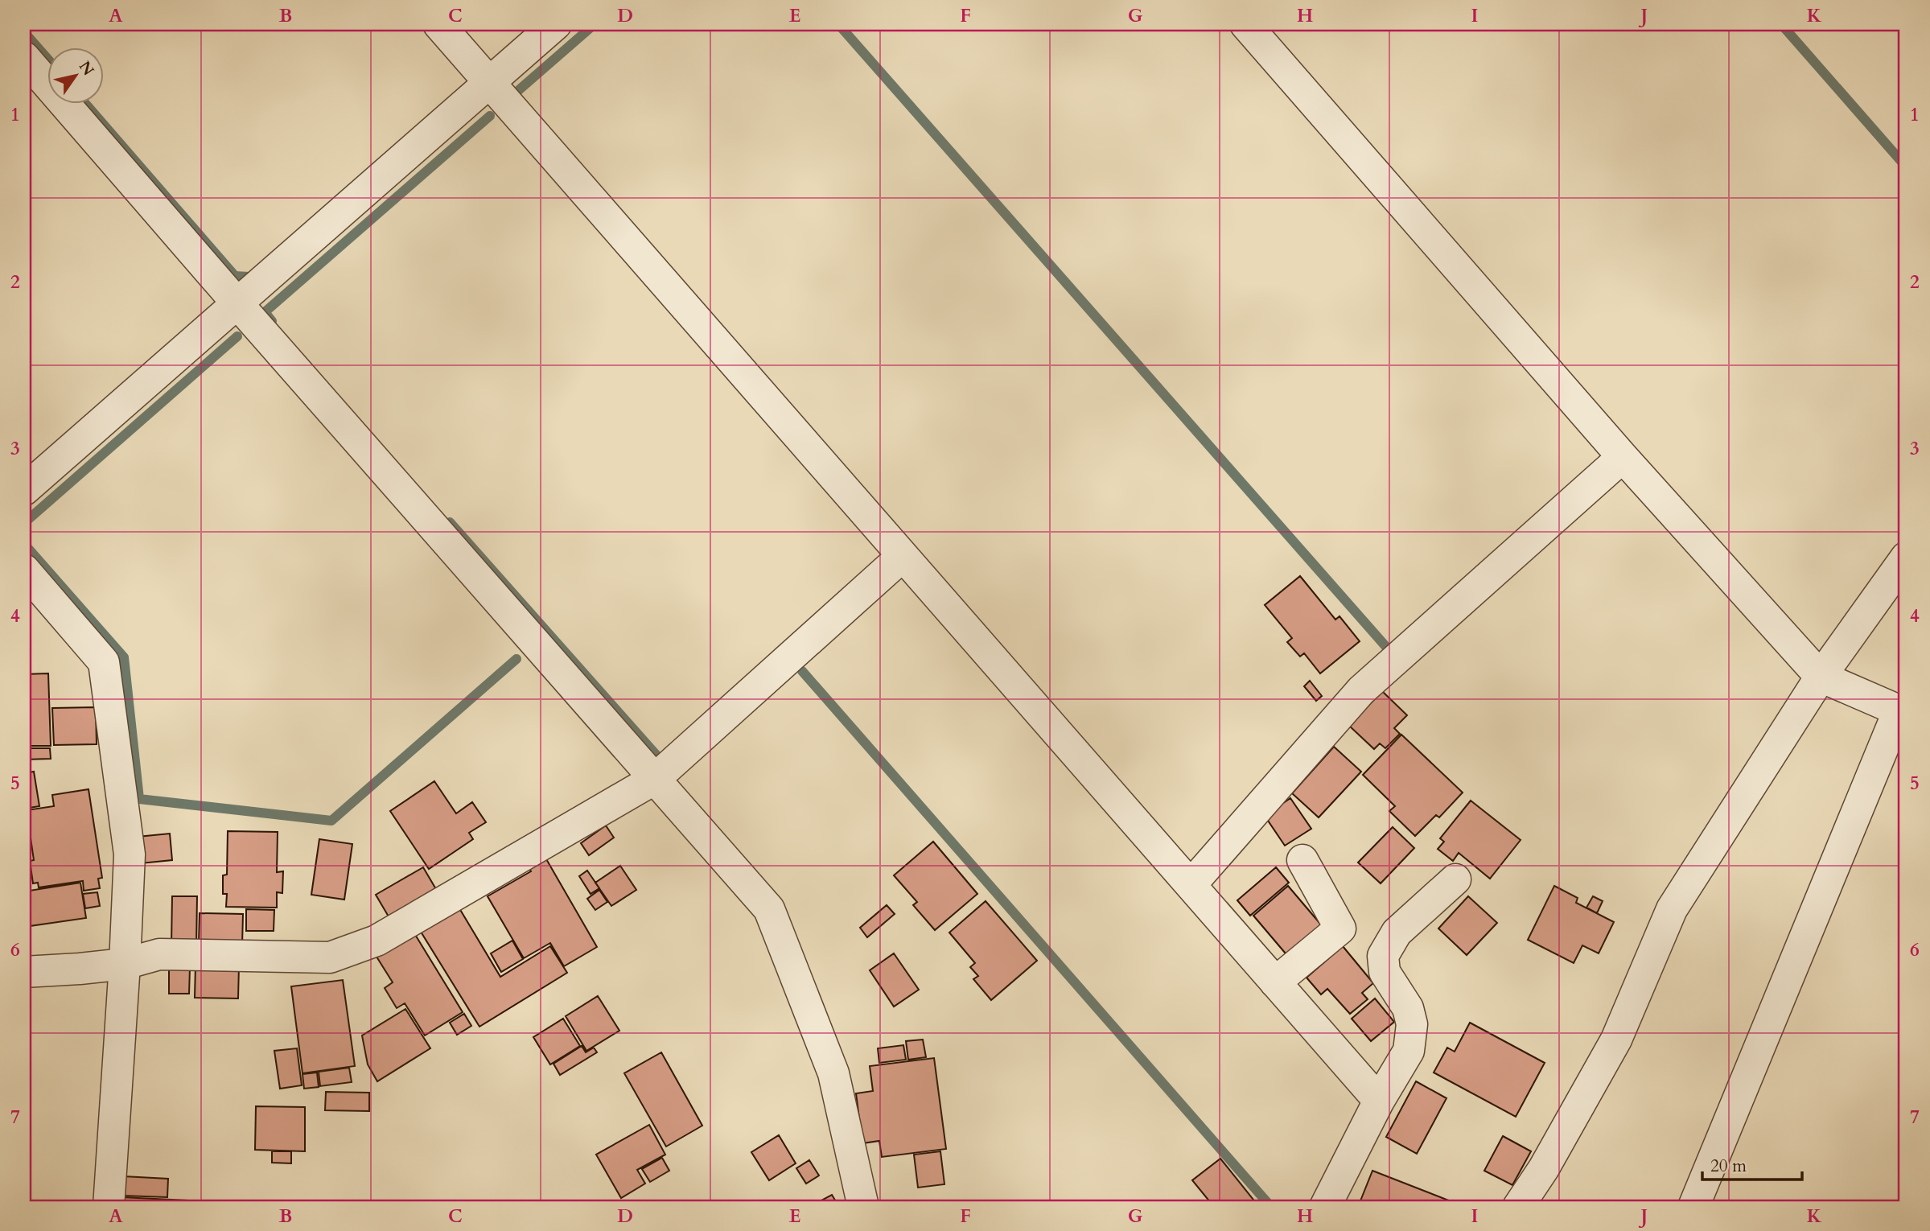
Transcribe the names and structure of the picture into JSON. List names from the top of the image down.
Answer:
{
  "scale_bar": "20 m",
  "north": "top right",
  "grid": {
    "columns": [
      "A",
      "B",
      "C",
      "D",
      "E",
      "F",
      "G",
      "H",
      "I",
      "J",
      "K"
    ],
    "rows": [
      "1",
      "2",
      "3",
      "4",
      "5",
      "6",
      "7"
    ]
  }
}
